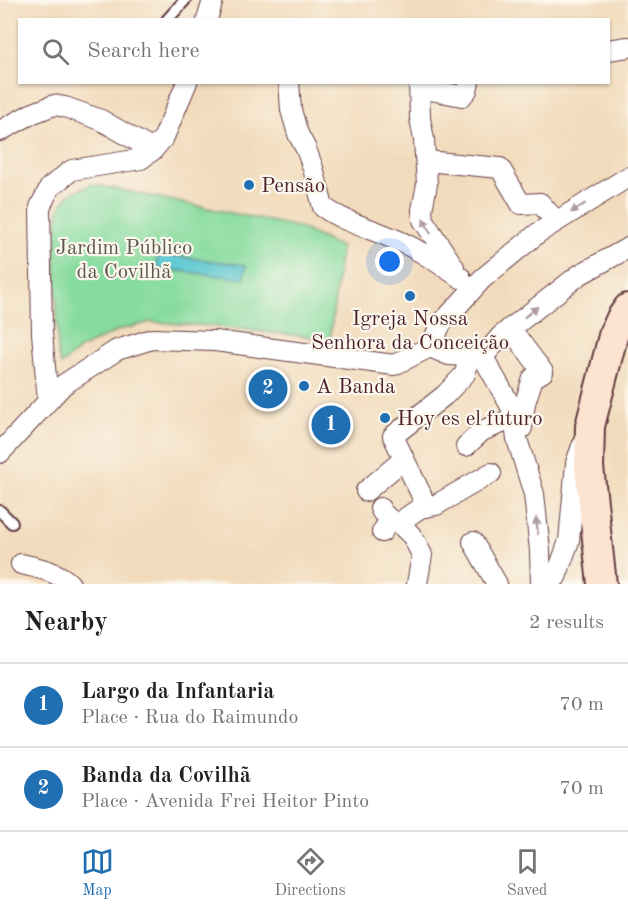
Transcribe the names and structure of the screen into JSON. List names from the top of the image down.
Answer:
{
  "parks": ["Jardim Público da Covilhã"],
  "places": [
    "Pensão",
    "Igreja Nossa Senhora da Conceição",
    "A Banda",
    "Hoy es el futuro"
  ],
  "page": {
    "search": "Search here",
    "pins": ["2", "1"],
    "heading": ["Nearby", "2 results"],
    "list": [
      {
        "mark": "1",
        "name": "Largo da Infantaria",
        "note": "Place · Rua do Raimundo",
        "value": "70 m"
      },
      {
        "mark": "2",
        "name": "Banda da Covilhã",
        "note": "Place · Avenida Frei Heitor Pinto",
        "value": "70 m"
      }
    ],
    "nav": ["Map", "Directions", "Saved"]
  }
}
